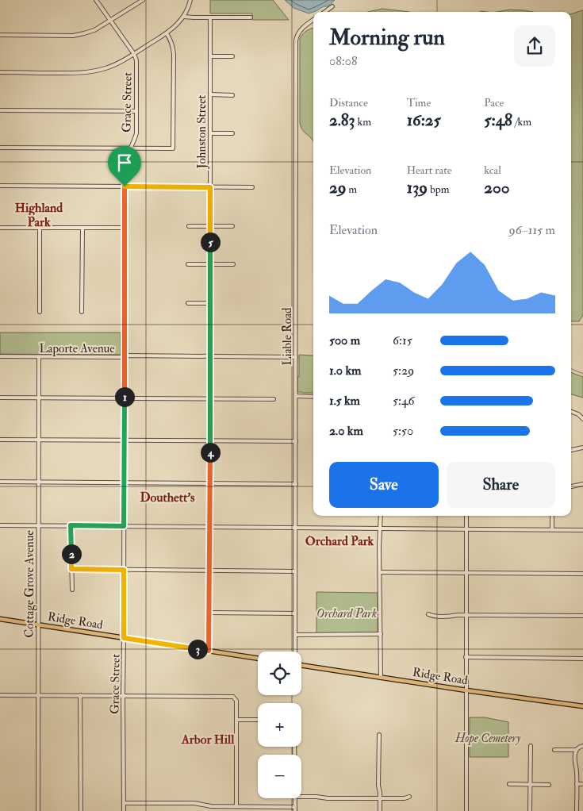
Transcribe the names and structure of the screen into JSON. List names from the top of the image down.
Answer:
{
  "streets": {
    "main road": ["Ridge Road"],
    "street": [
      "Grace Street",
      "Johnston Street",
      "Liable Road",
      "Laporte Avenue",
      "Cottage Grove Avenue"
    ]
  },
  "crossings": [
    ["Grace Street", "Laporte Avenue"],
    ["Grace Street", "Ridge Road"],
    ["Johnston Street", "Laporte Avenue"],
    ["Johnston Street", "Ridge Road"],
    ["Liable Road", "Laporte Avenue"],
    ["Laporte Avenue", "Cottage Grove Avenue"],
    ["Cottage Grove Avenue", "Ridge Road"]
  ],
  "districts": [
    "Highland Park",
    "Douthett's",
    "Orchard Park",
    "Arbor Hill"
  ],
  "parks": ["Orchard Park", "Hope Cemetery"],
  "page": {
    "heading": ["Morning run", "08:08"],
    "stats": [
      ["Distance", "2.83 km"],
      ["Time", "16:25"],
      ["Pace", "5:48 /km"],
      ["Elevation", "29 m"],
      ["Heart rate", "139 bpm"],
      ["kcal", "200"]
    ],
    "chart": ["Elevation", "96–115 m"],
    "pins": [
      "5",
      "1",
      "4",
      "2",
      "3"
    ],
    "list": [
      {
        "name": "500 m",
        "note": "6:15"
      },
      {
        "name": "1.0 km",
        "note": "5:29"
      },
      {
        "name": "1.5 km",
        "note": "5:46"
      },
      {
        "name": "2.0 km",
        "note": "5:50"
      }
    ],
    "buttons": ["Save", "Share"],
    "map_buttons": ["+", "−"]
  }
}
